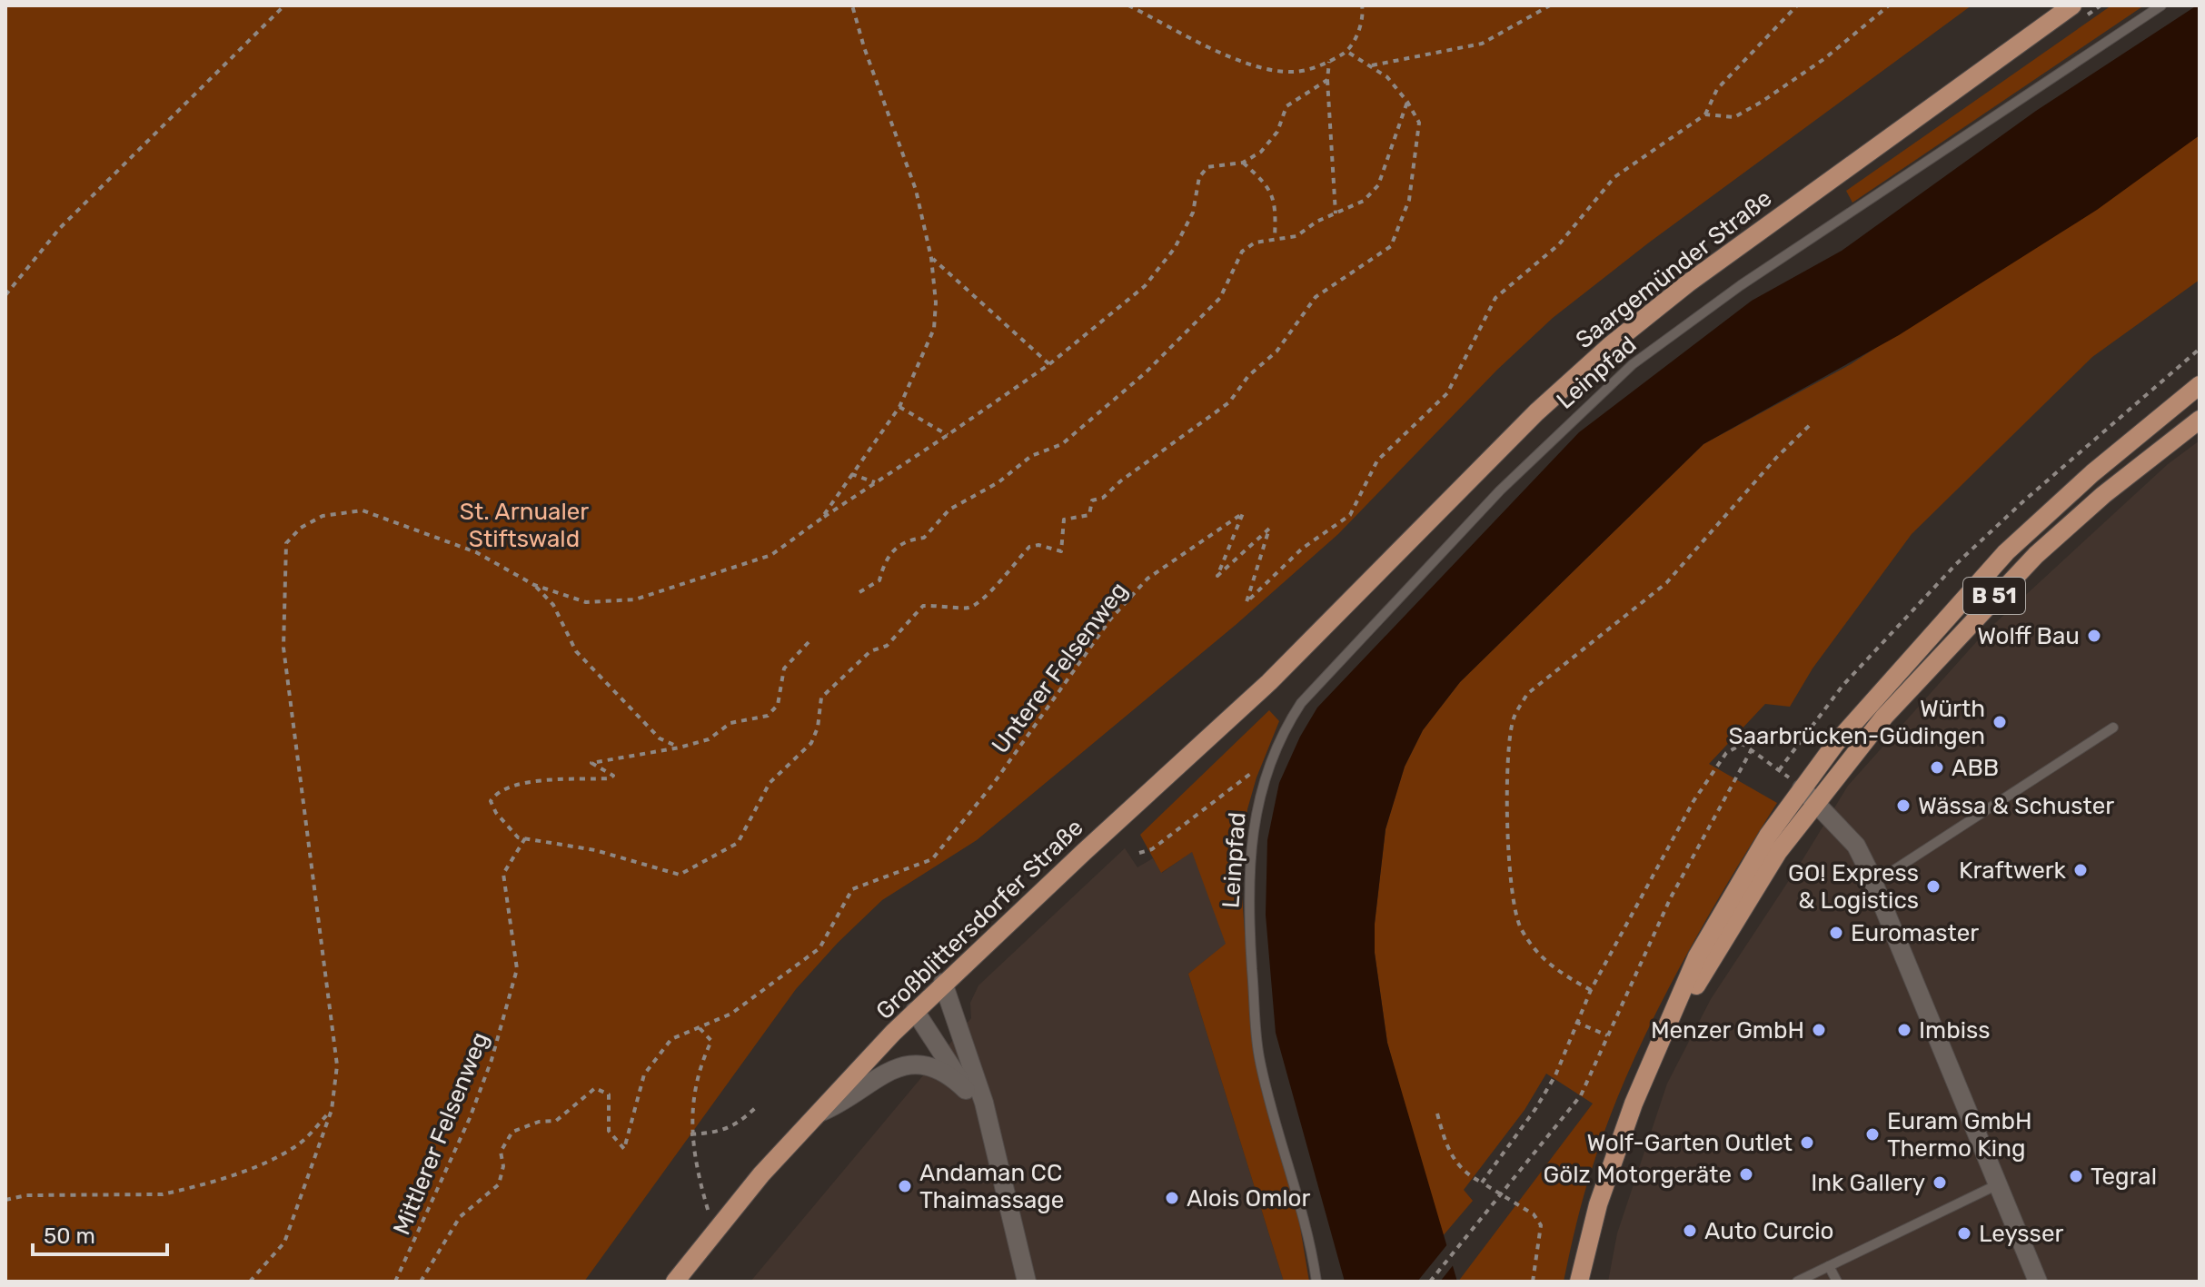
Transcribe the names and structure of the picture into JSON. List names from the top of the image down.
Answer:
{
  "streets": {
    "main road": ["Saargemünder Straße", "B 51", "Großblittersdorfer Straße"],
    "lane": ["Leinpfad"],
    "path": ["Unterer Felsenweg", "Mittlerer Felsenweg"]
  },
  "crossings": [
    ["Saargemünder Straße", "Großblittersdorfer Straße"]
  ],
  "parks": ["St. Arnualer Stiftswald"],
  "places": [
    "Wolff Bau",
    "Würth Saarbrücken-Güdingen",
    "ABB",
    "Wässa & Schuster",
    "Kraftwerk",
    "GO! Express & Logistics",
    "Euromaster",
    "Menzer GmbH",
    "Imbiss",
    "Euram GmbH Thermo King",
    "Wolf-Garten Outlet",
    "Gölz Motorgeräte",
    "Tegral",
    "Ink Gallery",
    "Andaman CC Thaimassage",
    "Alois Omlor",
    "Auto Curcio",
    "Leysser"
  ],
  "scale_bar": "50 m"
}
